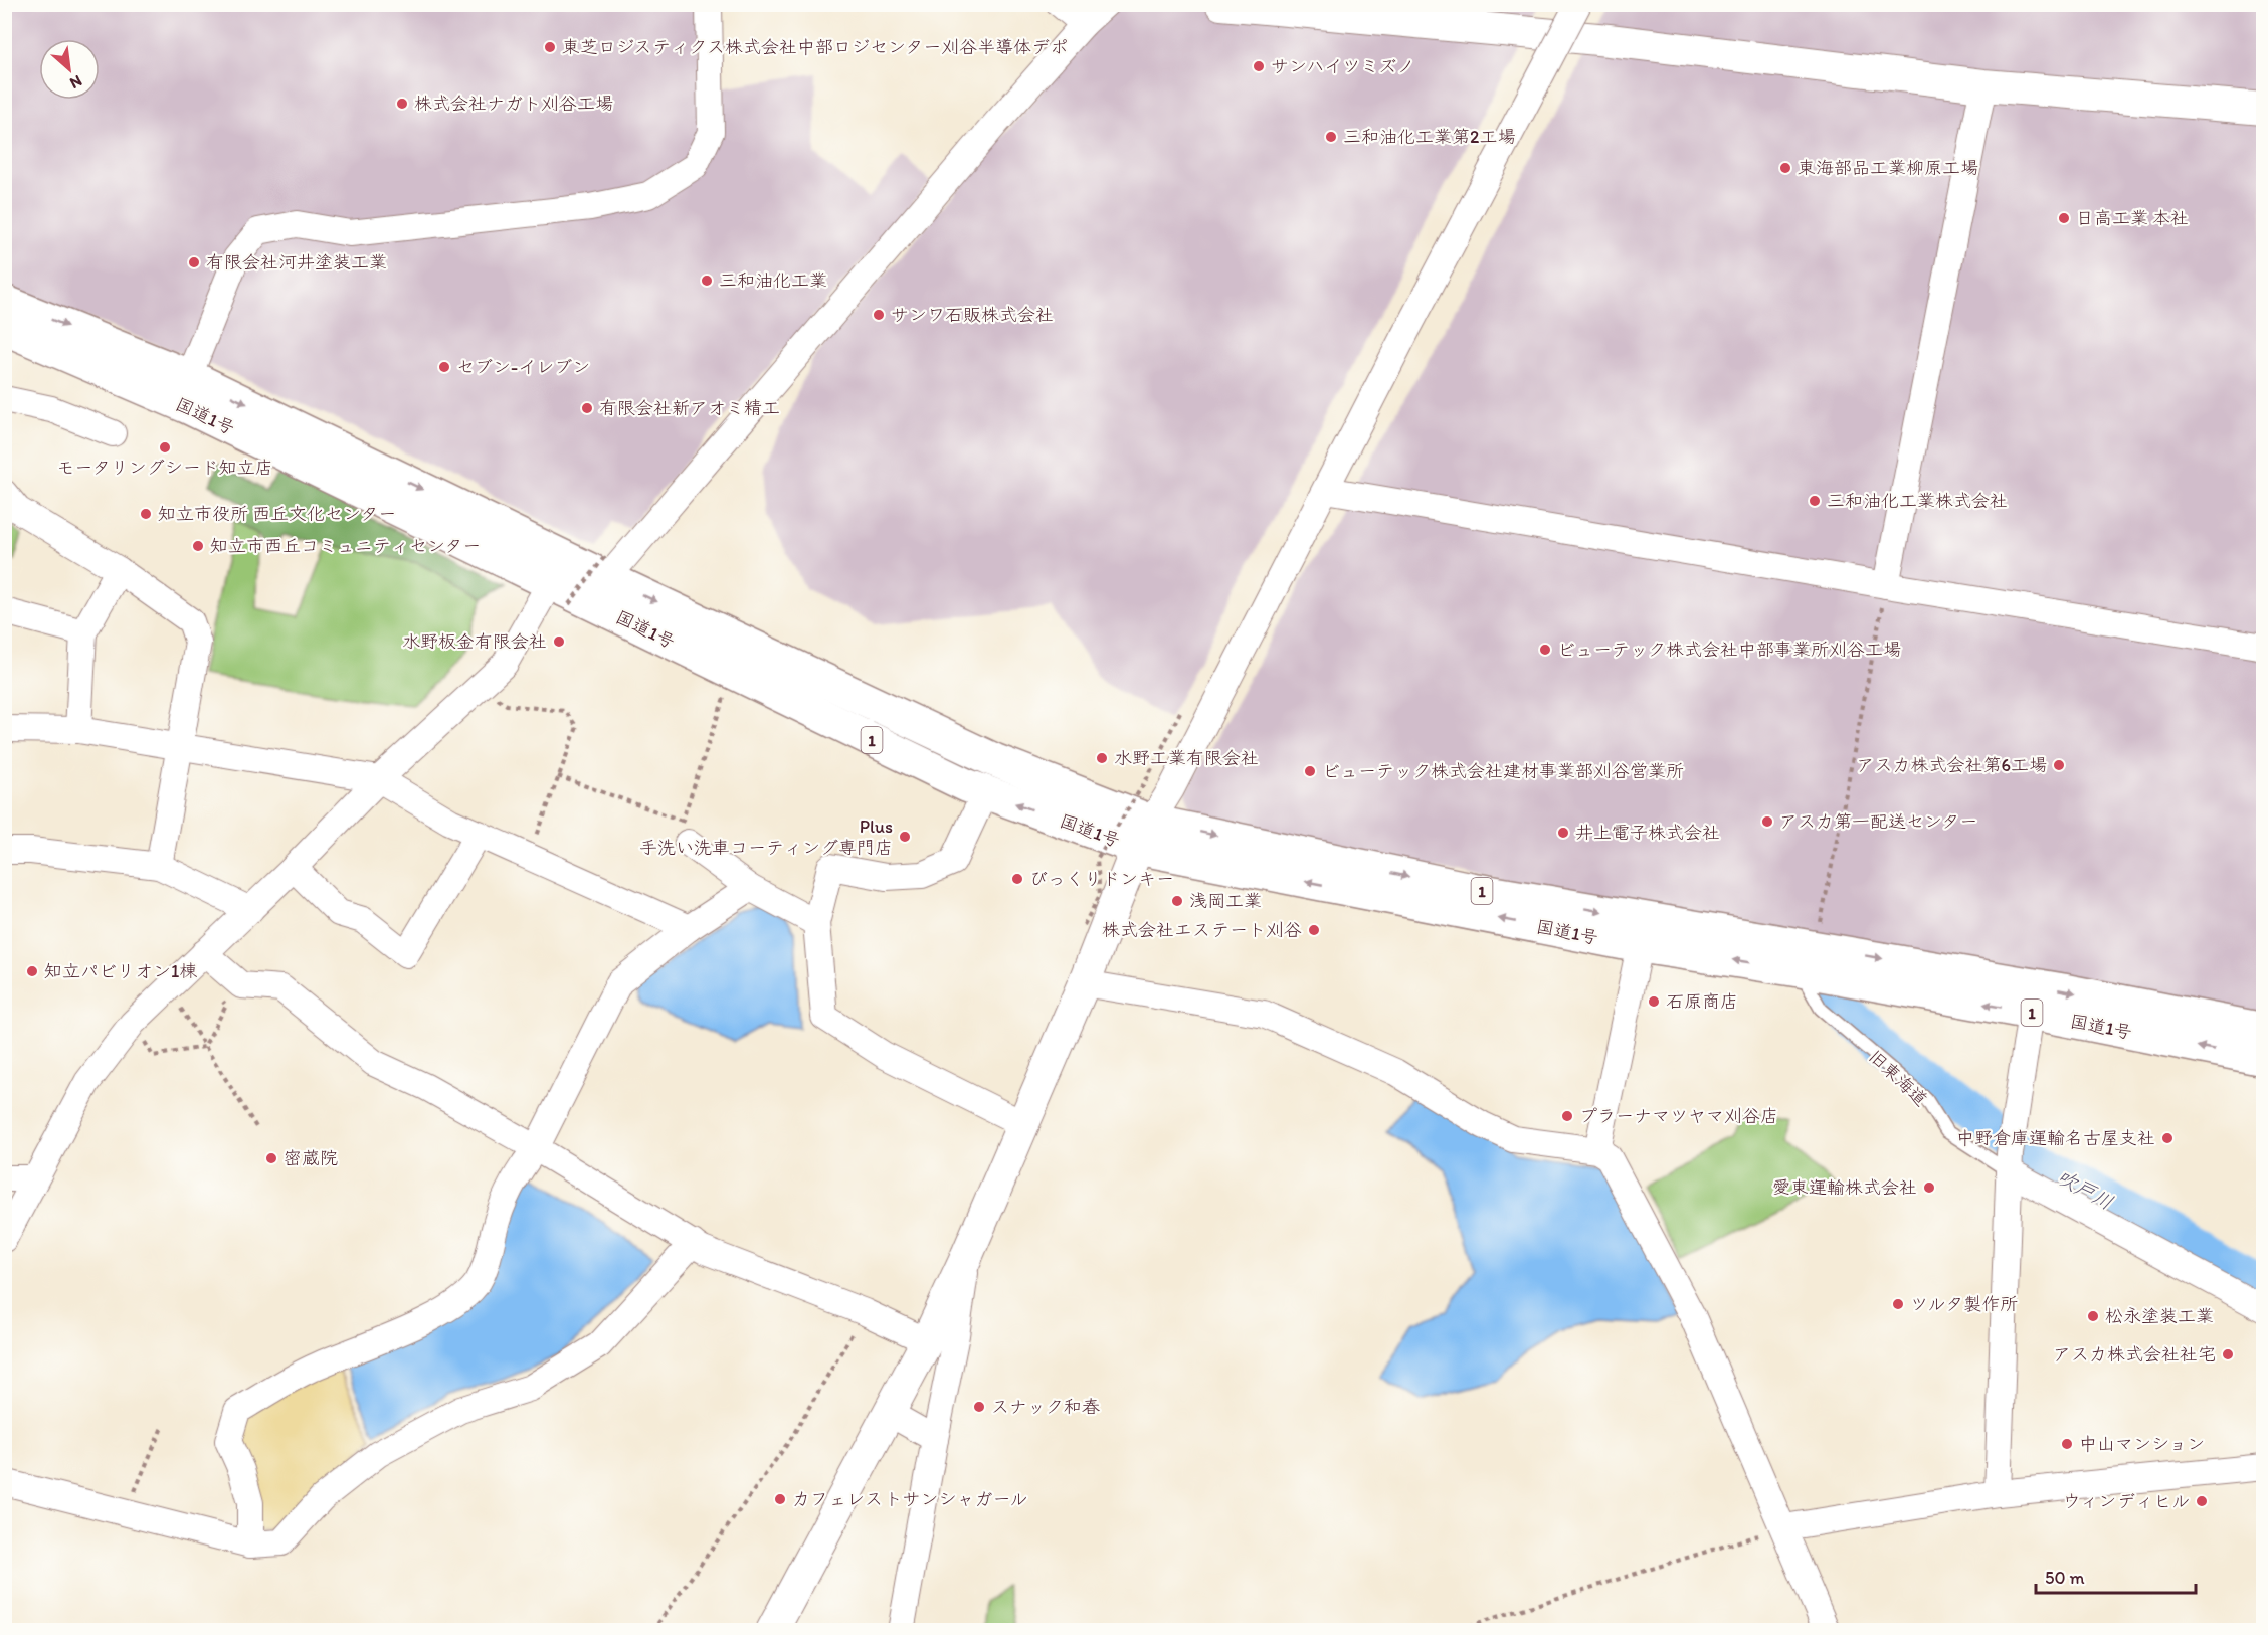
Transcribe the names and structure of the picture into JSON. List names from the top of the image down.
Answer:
{
  "streets": {
    "highway": ["国道1号", "1"],
    "street": ["旧東海道"]
  },
  "crossings": [
    ["国道1号", "旧東海道"]
  ],
  "water": ["吹戸川"],
  "places": [
    "東芝ロジスティクス株式会社中部ロジセンター刈谷半導体デポ",
    "サンハイツミズノ",
    "株式会社ナガト刈谷工場",
    "三和油化工業第2工場",
    "東海部品工業柳原工場",
    "日高工業 本社",
    "有限会社河井塗装工業",
    "三和油化工業",
    "サンワ石販株式会社",
    "セブン-イレブン",
    "有限会社新アオミ精工",
    "モータリングシード知立店",
    "三和油化工業株式会社",
    "知立市役所 西丘文化センター",
    "知立市西丘コミュニティセンター",
    "水野板金有限会社",
    "ビューテック株式会社中部事業所刈谷工場",
    "水野工業有限会社",
    "アスカ株式会社第6工場",
    "ビューテック株式会社建材事業部刈谷営業所",
    "アスカ第一配送センター",
    "井上電子株式会社",
    "Plus 手洗い洗車コーティング専門店",
    "びっくりドンキー",
    "浅岡工業",
    "株式会社エステート刈谷",
    "知立パビリオン1棟",
    "石原商店",
    "プラーナマツヤマ刈谷店",
    "中野倉庫運輸名古屋支社",
    "密蔵院",
    "愛東運輸株式会社",
    "ツルタ製作所",
    "松永塗装工業",
    "アスカ株式会社社宅",
    "スナック和春",
    "中山マンション",
    "カフェレストサンシャガール",
    "ウィンディヒル"
  ],
  "scale_bar": "50 m",
  "north": "bottom right"
}
